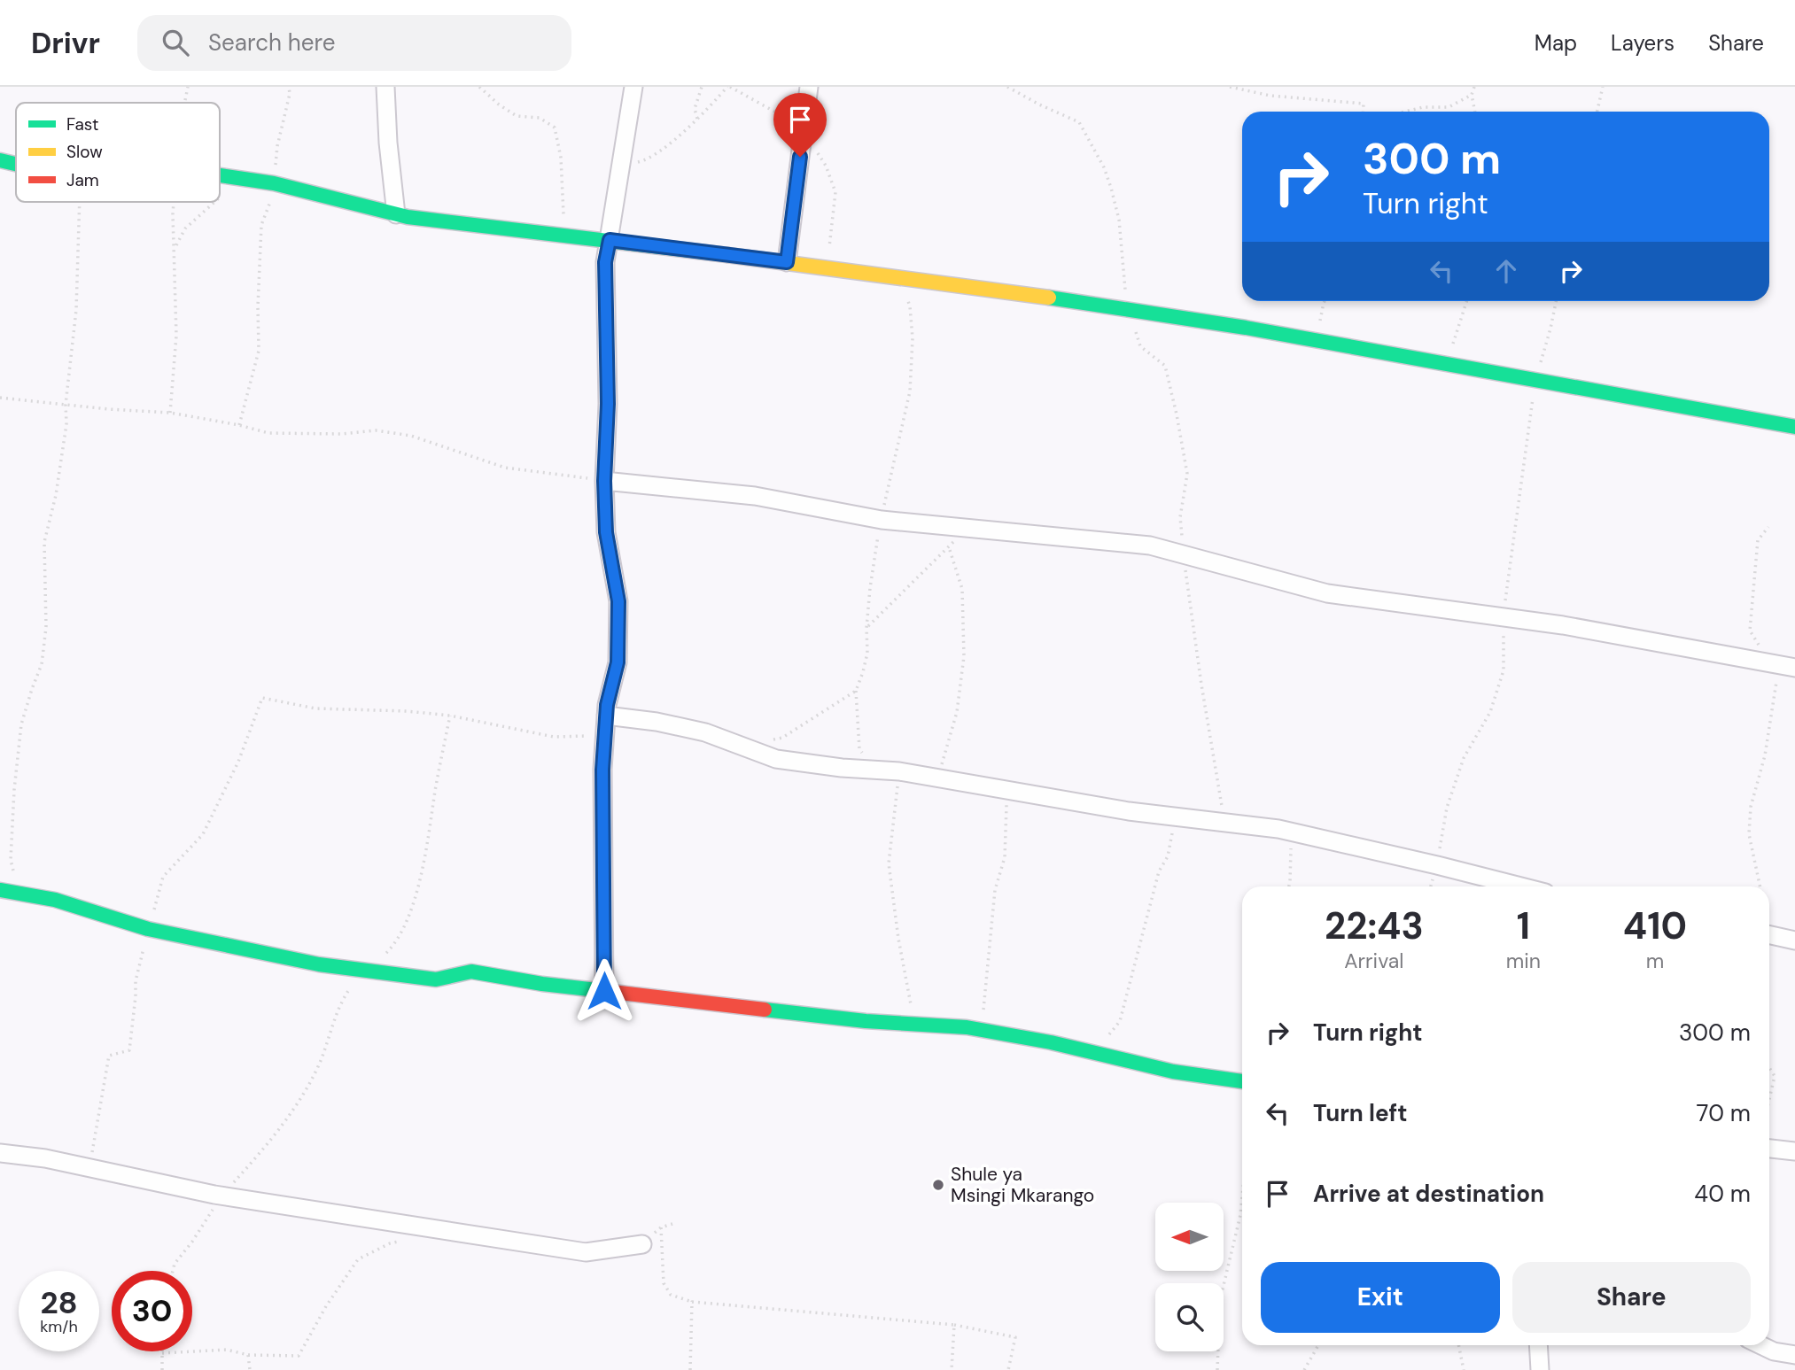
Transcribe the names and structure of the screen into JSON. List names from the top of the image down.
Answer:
{
  "places": ["Shule ya Msingi Mkarango"],
  "legend": ["Fast", "Slow", "Jam"],
  "north": "left",
  "page": {
    "header": "Drivr",
    "search": "Search here",
    "nav": ["Map", "Layers", "Share"],
    "turn": ["300 m", "Turn right"],
    "eta": [
      "22:43",
      "Arrival",
      "1",
      "min",
      "410",
      "m"
    ],
    "list": [
      {
        "name": "Turn right",
        "value": "300 m"
      },
      {
        "name": "Turn left",
        "value": "70 m"
      },
      {
        "name": "Arrive at destination",
        "value": "40 m"
      }
    ],
    "buttons": ["Exit", "Share"],
    "speed": "28 km/h",
    "limit": "30"
  }
}
